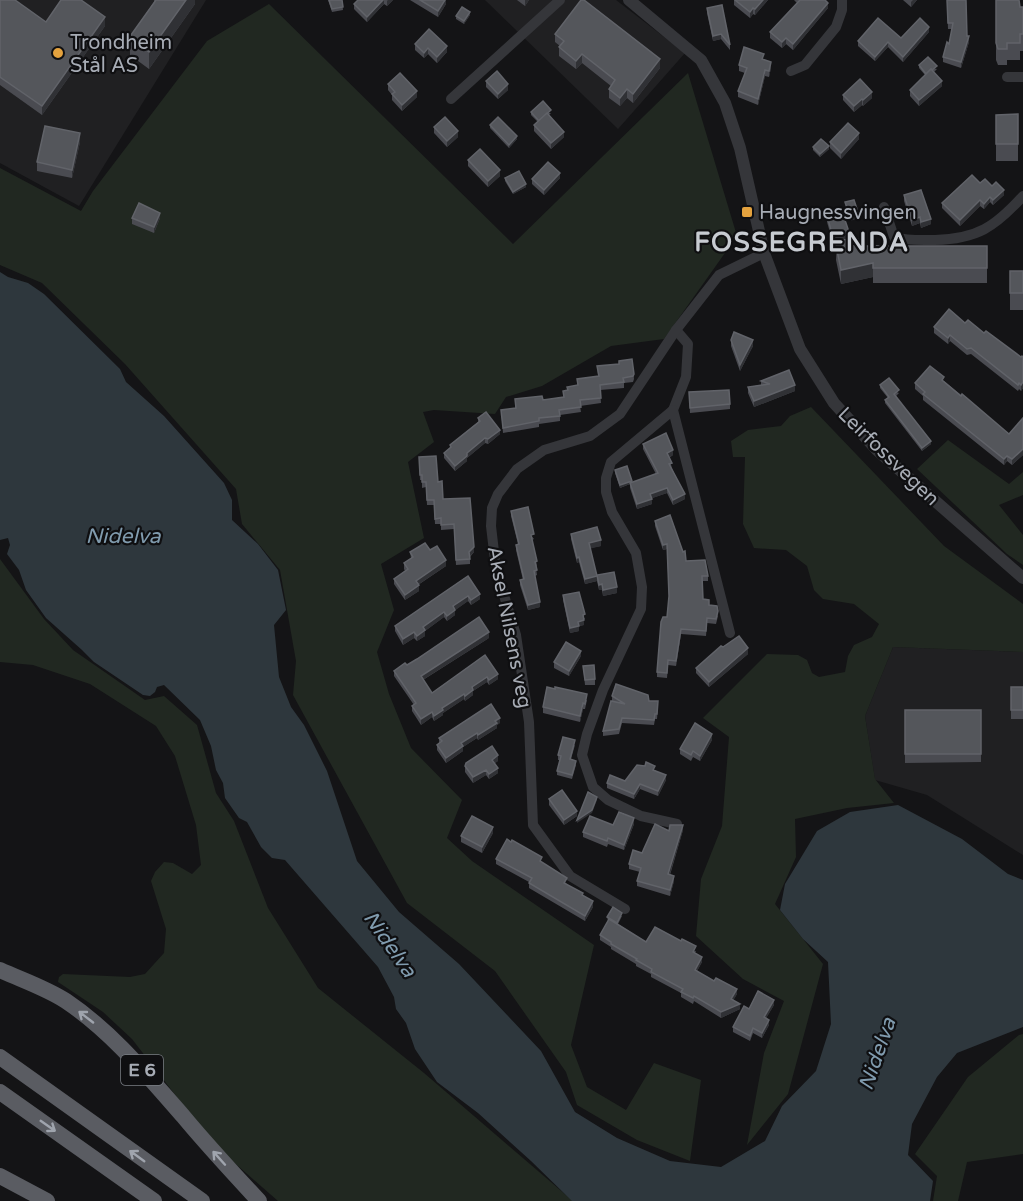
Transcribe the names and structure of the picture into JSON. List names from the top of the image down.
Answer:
{
  "streets": {
    "highway": ["E 6"],
    "street": ["Leirfossvegen", "Aksel Nilsens veg"]
  },
  "crossings": [
    ["Leirfossvegen", "Aksel Nilsens veg"]
  ],
  "districts": ["FOSSEGRENDA"],
  "water": ["Nidelva"],
  "places": {
    "other": ["Trondheim Stål AS"],
    "transit": ["Haugnessvingen"]
  }
}
